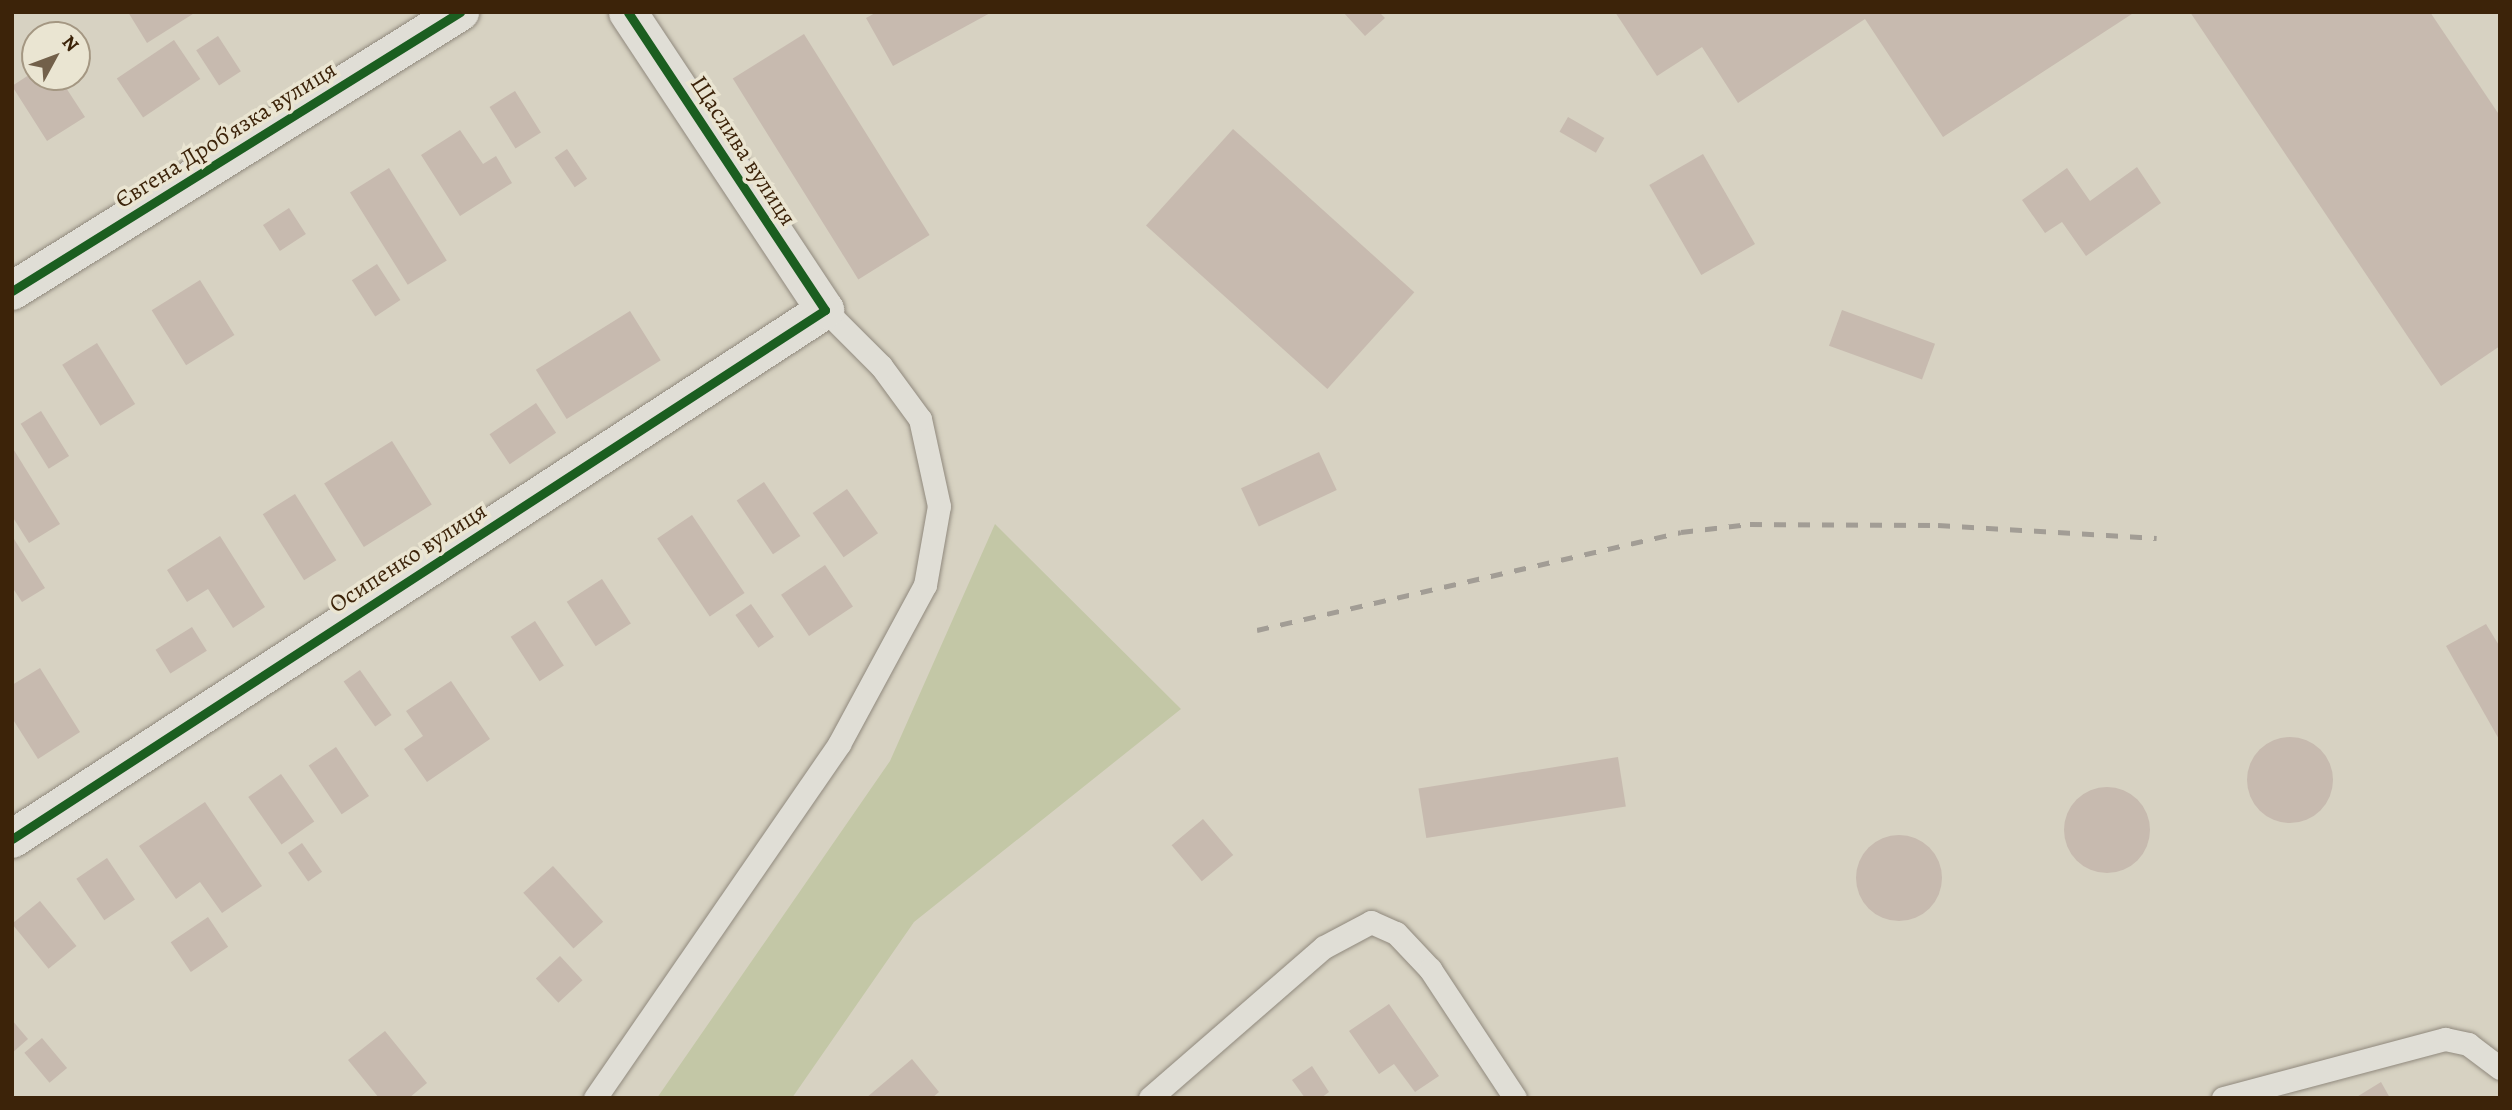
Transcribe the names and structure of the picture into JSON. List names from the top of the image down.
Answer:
{
  "streets": {
    "street": ["Євгена Дроб’язка вулиця", "Щаслива вулиця", "Осипенко вулиця"]
  },
  "crossings": [
    ["Щаслива вулиця", "Осипенко вулиця"]
  ],
  "north": "top right"
}
